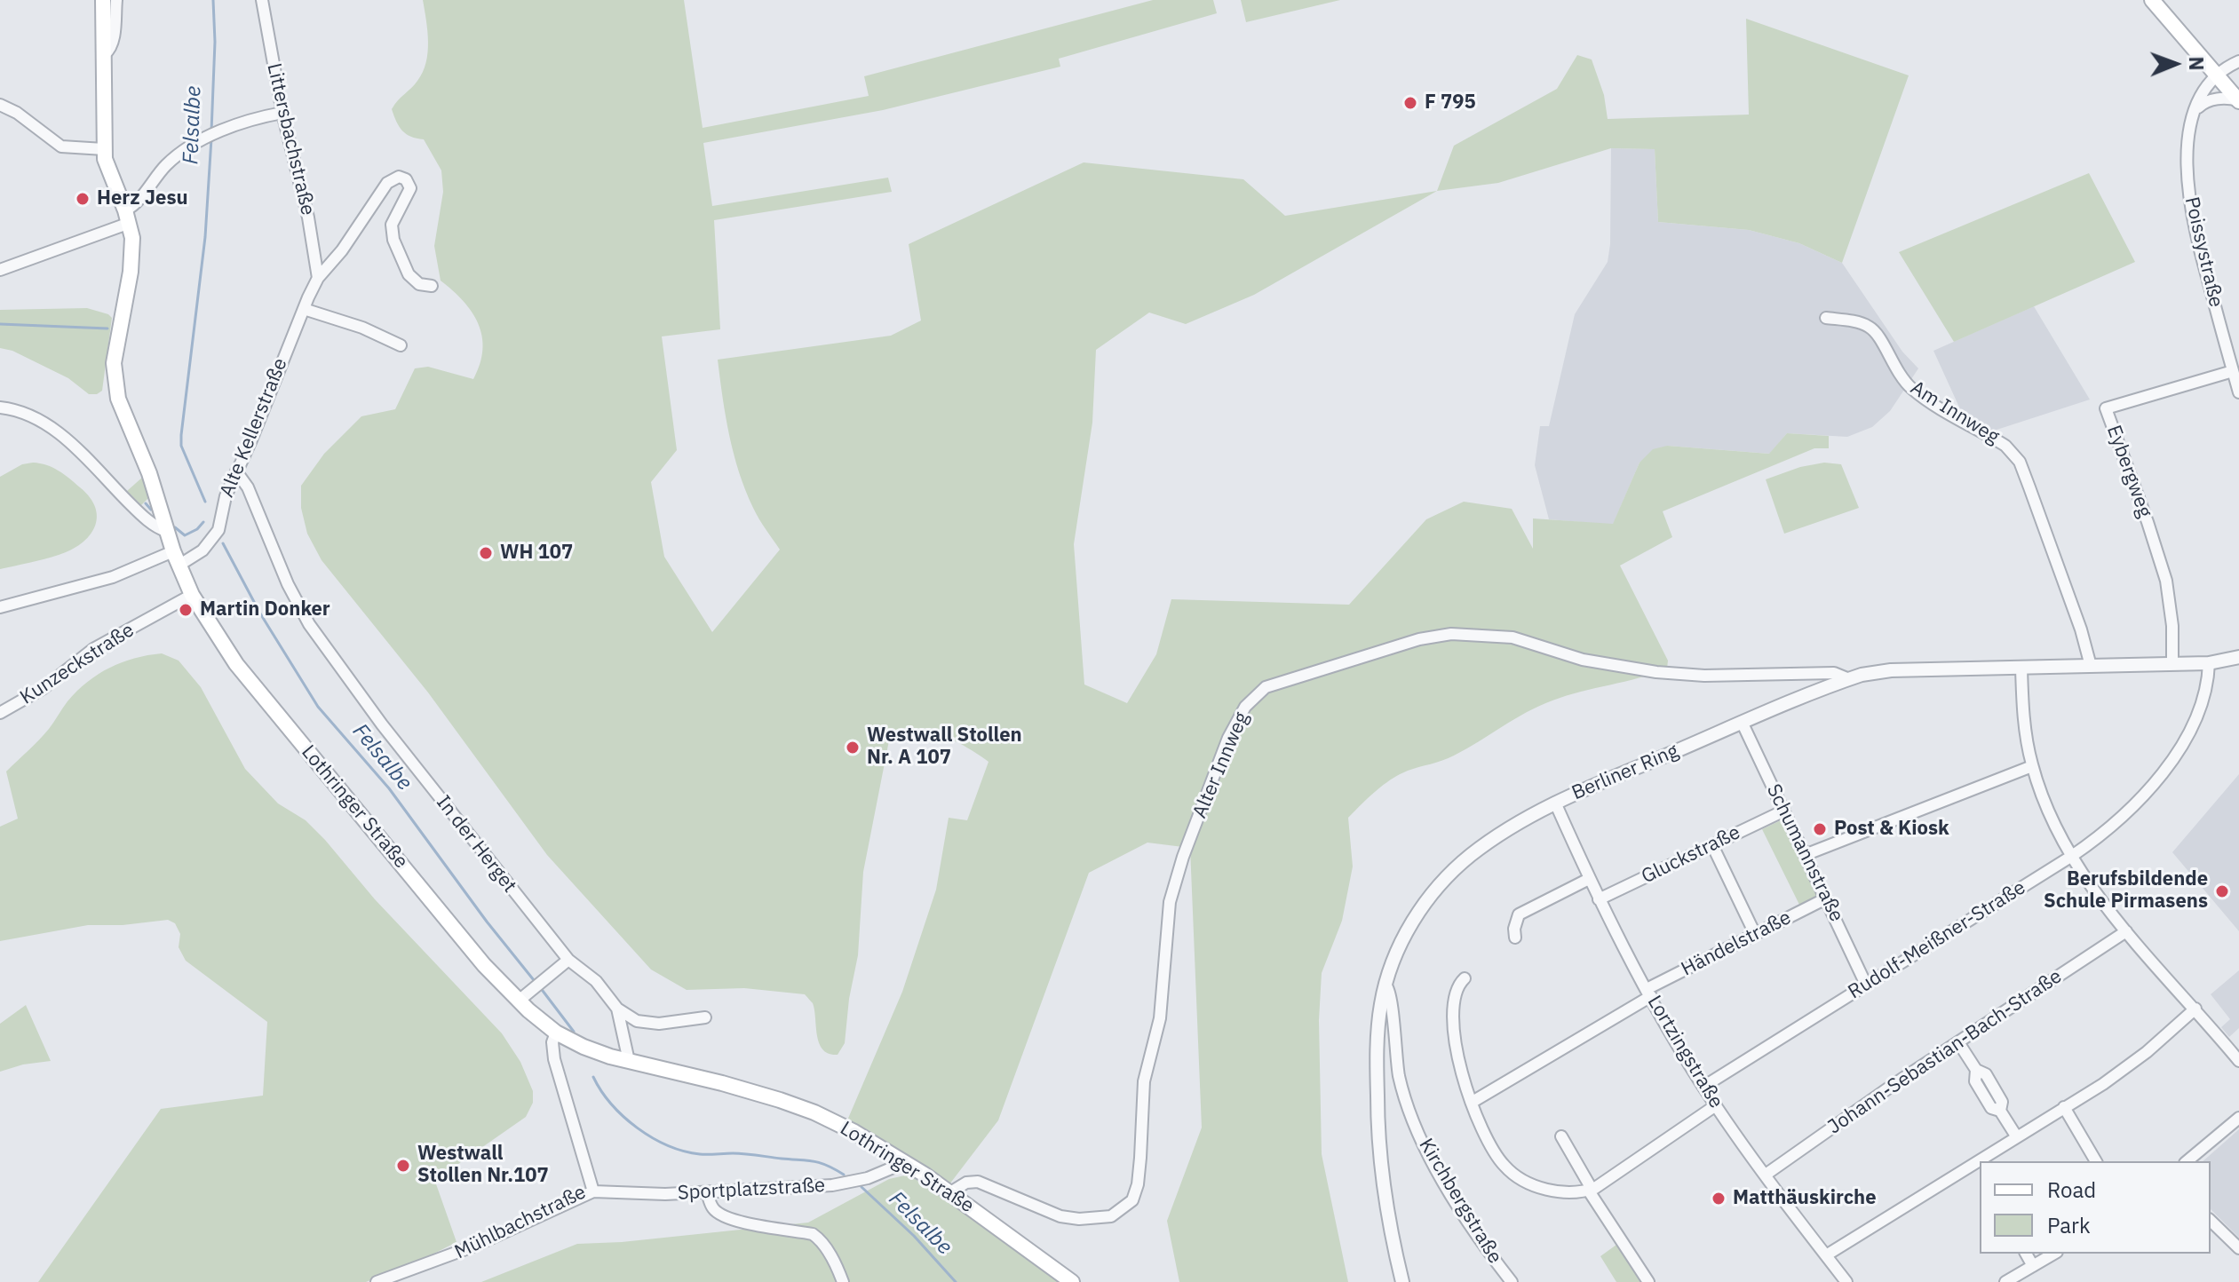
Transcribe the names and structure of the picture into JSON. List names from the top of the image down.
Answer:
{
  "streets": {
    "main road": ["Lothringer Straße"],
    "street": [
      "Littersbachstraße",
      "Poissystraße",
      "Am Innweg",
      "Alte Kellerstraße",
      "Eybergweg",
      "Kunzeckstraße",
      "Alter Innweg",
      "Berliner Ring",
      "In der Herget",
      "Schumannstraße",
      "Gluckstraße",
      "Rudolf-Meißner-Straße",
      "Händelstraße",
      "Lortzingstraße",
      "Johann-Sebastian-Bach-Straße",
      "Sportplatzstraße",
      "Kirchbergstraße",
      "Mühlbachstraße"
    ]
  },
  "crossings": [
    ["Littersbachstraße", "Alte Kellerstraße"],
    ["Poissystraße", "Eybergweg"],
    ["Am Innweg", "Berliner Ring"],
    ["Alte Kellerstraße", "Lothringer Straße"],
    ["Alte Kellerstraße", "In der Herget"],
    ["Eybergweg", "Berliner Ring"],
    ["Kunzeckstraße", "Lothringer Straße"],
    ["Alter Innweg", "Berliner Ring"],
    ["Alter Innweg", "Lothringer Straße"],
    ["Berliner Ring", "Schumannstraße"],
    ["Berliner Ring", "Rudolf-Meißner-Straße"],
    ["Berliner Ring", "Lortzingstraße"],
    ["Berliner Ring", "Kirchbergstraße"],
    ["Lothringer Straße", "In der Herget"],
    ["Lothringer Straße", "Sportplatzstraße"],
    ["Lothringer Straße", "Mühlbachstraße"],
    ["Schumannstraße", "Gluckstraße"],
    ["Schumannstraße", "Rudolf-Meißner-Straße"],
    ["Schumannstraße", "Händelstraße"],
    ["Gluckstraße", "Lortzingstraße"],
    ["Rudolf-Meißner-Straße", "Lortzingstraße"],
    ["Händelstraße", "Lortzingstraße"],
    ["Lortzingstraße", "Johann-Sebastian-Bach-Straße"],
    ["Sportplatzstraße", "Mühlbachstraße"]
  ],
  "water": ["Felsalbe"],
  "places": [
    "F 795",
    "Herz Jesu",
    "WH 107",
    "Martin Donker",
    "Westwall Stollen Nr. A 107",
    "Post & Kiosk",
    "Berufsbildende Schule Pirmasens",
    "Westwall Stollen Nr.107",
    "Matthäuskirche"
  ],
  "legend": ["Road", "Park"],
  "north": "right"
}
